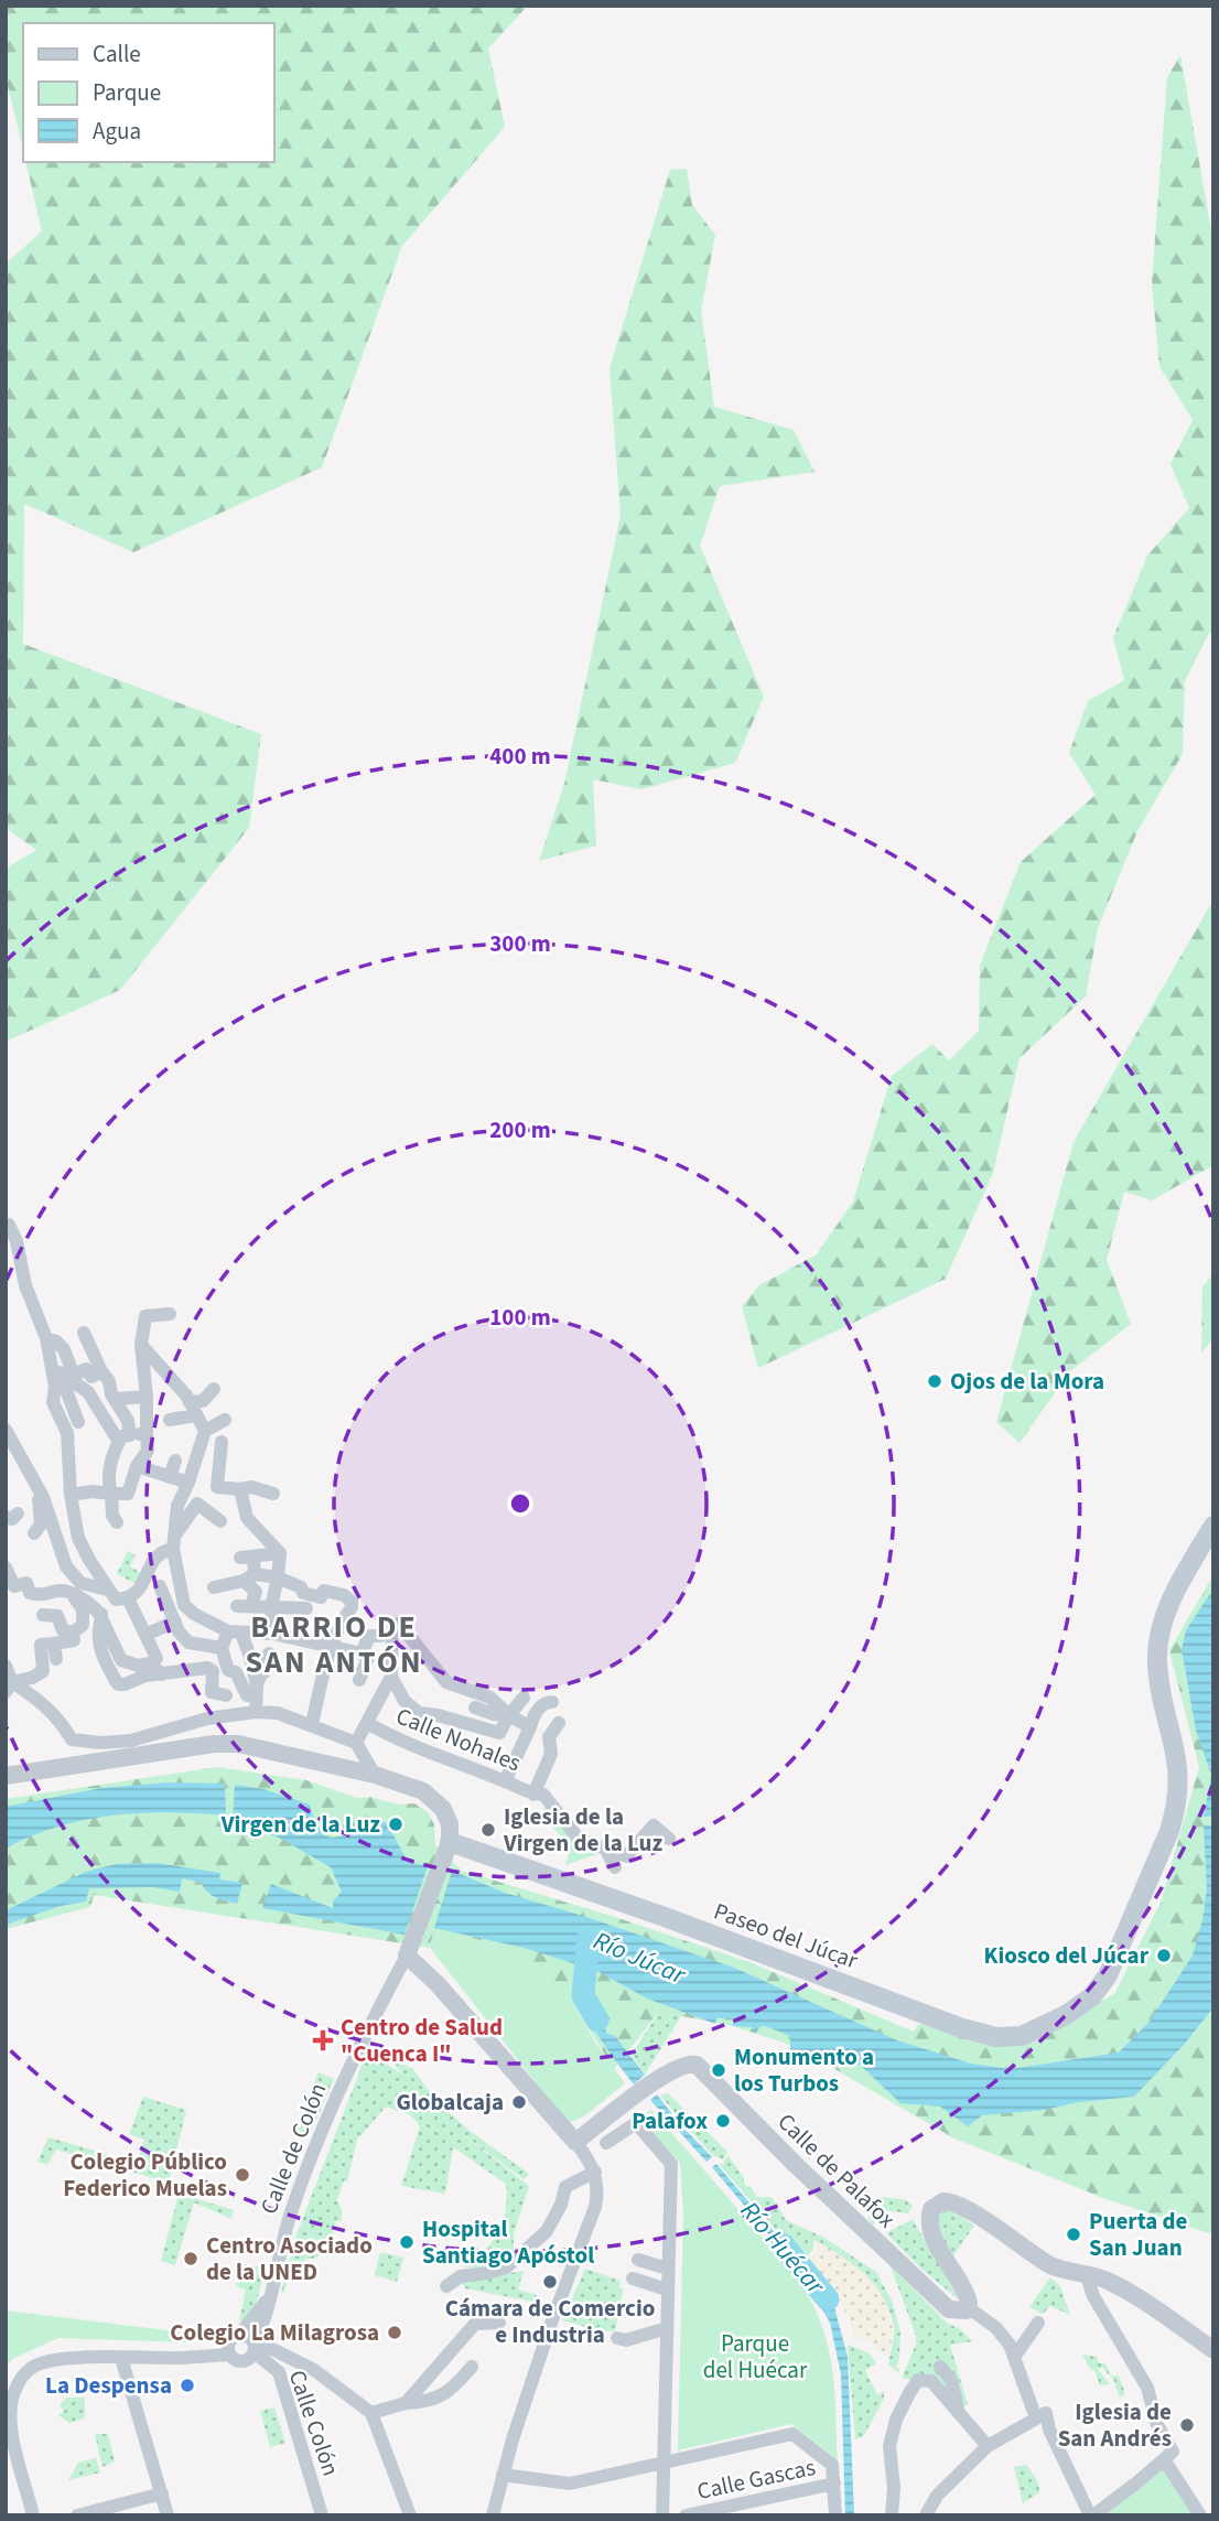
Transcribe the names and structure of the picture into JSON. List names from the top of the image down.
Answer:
{
  "streets": {
    "main road": ["Paseo del Júcar"],
    "street": [
      "Calle Nohales",
      "Calle de Colón",
      "Calle de Palafox",
      "Calle Colón",
      "Calle Gascas"
    ]
  },
  "crossings": [
    ["Paseo del Júcar", "Calle de Colón"],
    ["Calle de Colón", "Calle Colón"]
  ],
  "districts": ["BARRIO DE SAN ANTÓN"],
  "water": ["Río Júcar", "Río Huécar"],
  "parks": ["Parque del Huécar"],
  "places": {
    "other": [
      "Ojos de la Mora",
      "Virgen de la Luz",
      "Iglesia de la Virgen de la Luz",
      "Kiosco del Júcar",
      "Monumento a los Turbos",
      "Globalcaja",
      "Palafox",
      "Colegio Público Federico Muelas",
      "Puerta de San Juan",
      "Hospital Santiago Apóstol",
      "Centro Asociado de la UNED",
      "Cámara de Comercio e Industria",
      "Colegio La Milagrosa",
      "La Despensa",
      "Iglesia de San Andrés"
    ],
    "health": ["Centro de Salud \"Cuenca I\""]
  },
  "legend": ["Calle", "Parque", "Agua"],
  "rings": [
    "400 m",
    "300 m",
    "200 m",
    "100 m"
  ]
}
